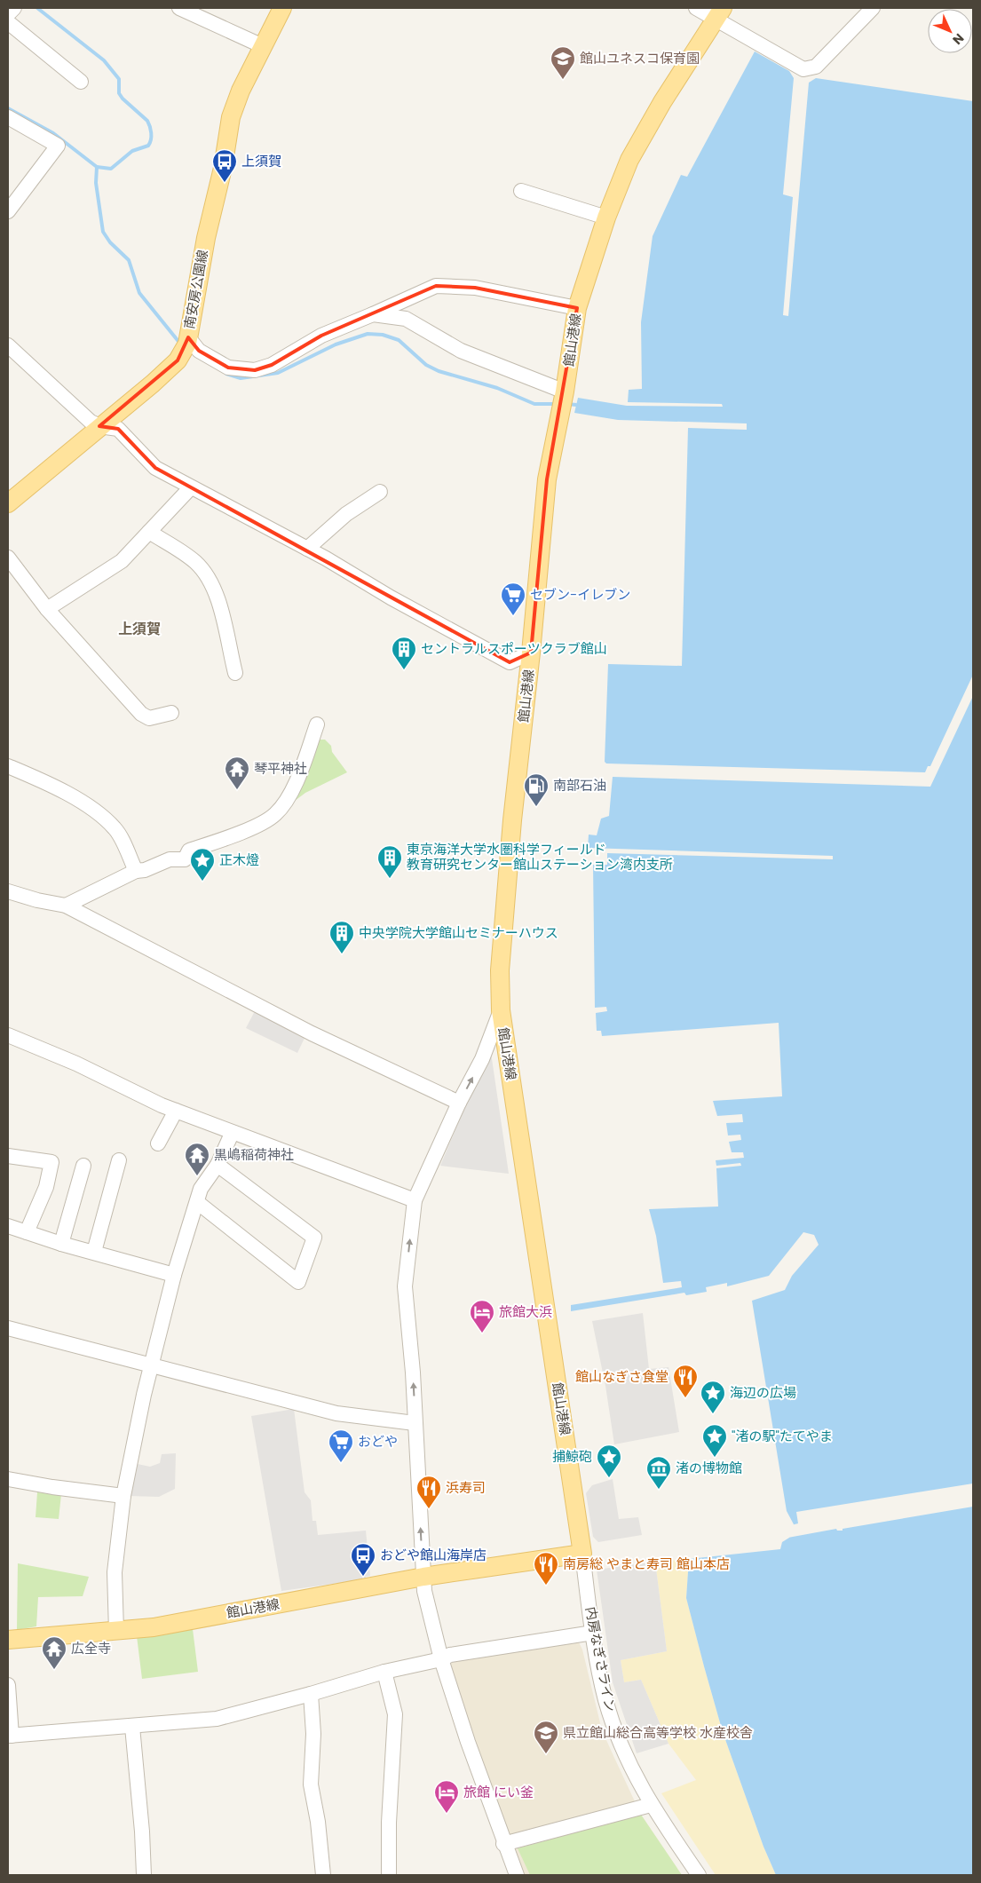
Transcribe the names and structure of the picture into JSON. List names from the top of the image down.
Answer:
{
  "streets": {
    "main road": ["南安房公園線", "館山港線"],
    "street": ["内房なぎさライン"]
  },
  "crossings": [
    ["館山港線", "内房なぎさライン"]
  ],
  "districts": ["上須賀"],
  "places": {
    "school or university": ["館山ユネスコ保育園", "県立館山総合高等学校 水産校舎"],
    "bus stop": ["上須賀", "おどや館山海岸店"],
    "supermarket": ["セブン-イレブン", "おどや"],
    "building": ["セントラルスポーツクラブ館山", "東京海洋大学水圏科学フィールド 教育研究センター館山ステーション湾内支所", "中央学院大学館山セミナーハウス"],
    "temple": ["琴平神社", "黒嶋稲荷神社", "広全寺"],
    "fuel station": ["南部石油"],
    "place": [
      "正木燈",
      "海辺の広場",
      "\"渚の駅\"たてやま",
      "捕鯨砲"
    ],
    "hotel": ["旅館大浜", "旅館 にい釜"],
    "restaurant": ["館山なぎさ食堂", "浜寿司", "南房総 やまと寿司 館山本店"],
    "museum": ["渚の博物館"]
  },
  "north": "bottom right"
}
